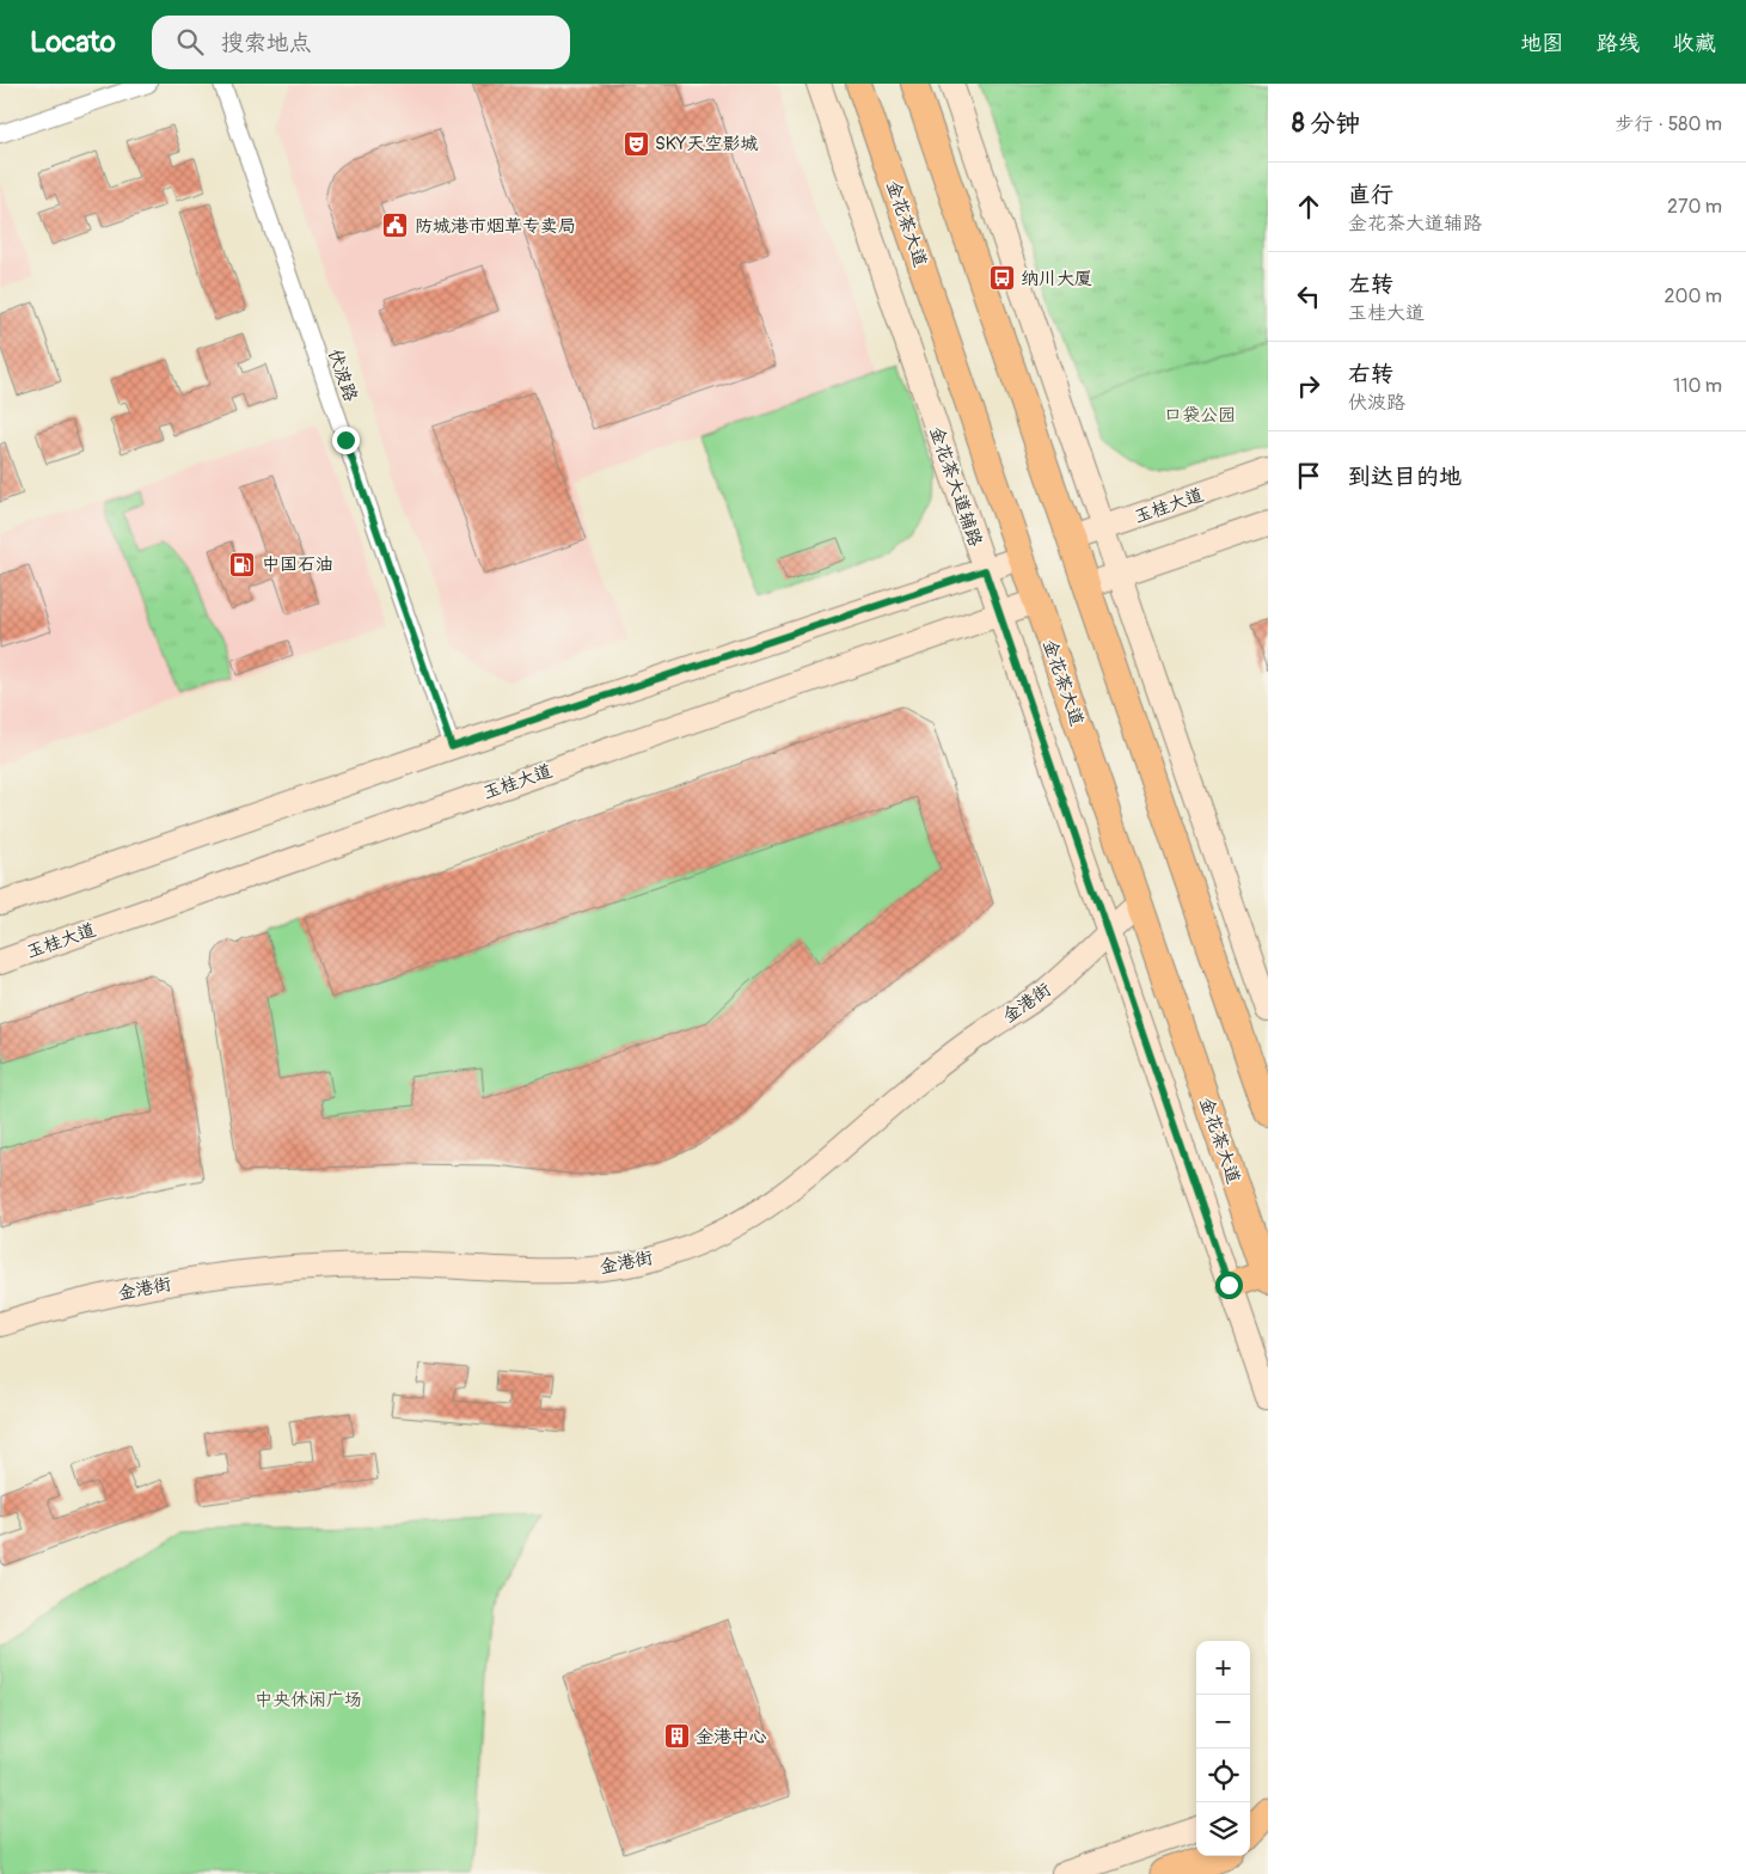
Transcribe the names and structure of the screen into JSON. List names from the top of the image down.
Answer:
{
  "streets": {
    "main road": ["金花茶大道"],
    "street": [
      "伏波路",
      "金花茶大道辅路",
      "玉桂大道",
      "金港街"
    ]
  },
  "crossings": [
    ["金花茶大道", "玉桂大道"],
    ["金花茶大道", "金港街"],
    ["金花茶大道辅路", "玉桂大道"],
    ["金花茶大道辅路", "金港街"]
  ],
  "parks": ["口袋公园", "中央休闲广场"],
  "places": {
    "theatre": ["SKY天空影城"],
    "public building": ["防城港市烟草专卖局"],
    "bus stop": ["纳川大厦"],
    "fuel station": ["中国石油"],
    "building": ["金港中心"]
  },
  "page": {
    "header": "Locato",
    "search": "搜索地点",
    "nav": ["地图", "路线", "收藏"],
    "heading": ["8 分钟", "步行 · 580 m"],
    "list": [
      ["直行", "金花茶大道辅路", "270 m"],
      ["左转", "玉桂大道", "200 m"],
      ["右转", "伏波路", "110 m"],
      "到达目的地"
    ],
    "map_buttons": ["+", "−"]
  }
}
